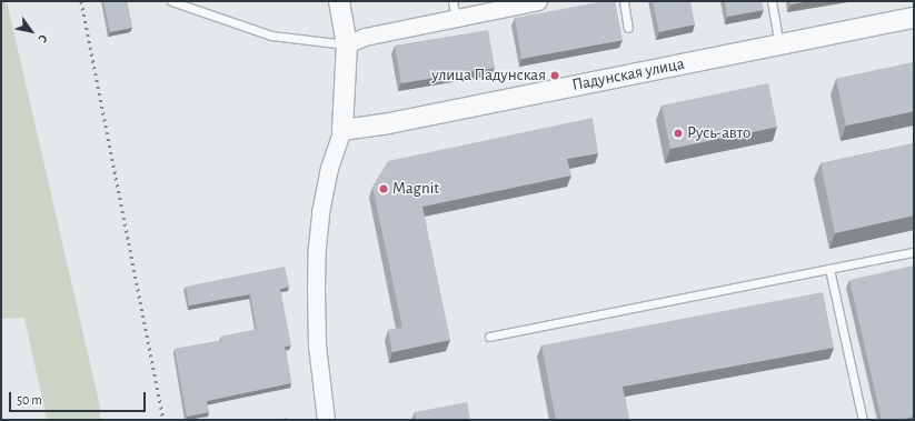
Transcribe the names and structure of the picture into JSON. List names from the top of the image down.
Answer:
{
  "streets": {
    "street": ["Падунская улица"]
  },
  "places": ["улица Падунская", "Русь-авто", "Magnit"],
  "scale_bar": "50 m",
  "north": "bottom right"
}
